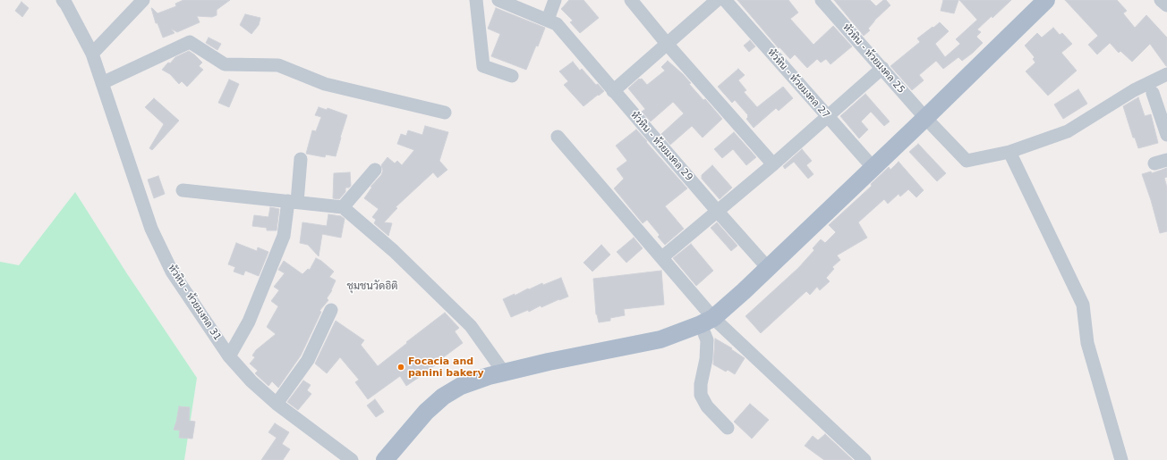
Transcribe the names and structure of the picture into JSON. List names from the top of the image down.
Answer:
{
  "streets": {
    "street": [
      "หัวหิน - ห้วยมงคล 25",
      "หัวหิน - ห้วยมงคล 27",
      "หัวหิน - ห้วยมงคล 29",
      "หัวหิน - ห้วยมงคล 31"
    ]
  },
  "districts": ["ชุมชนวัดอิติ"],
  "places": ["Focacia and panini bakery"]
}
